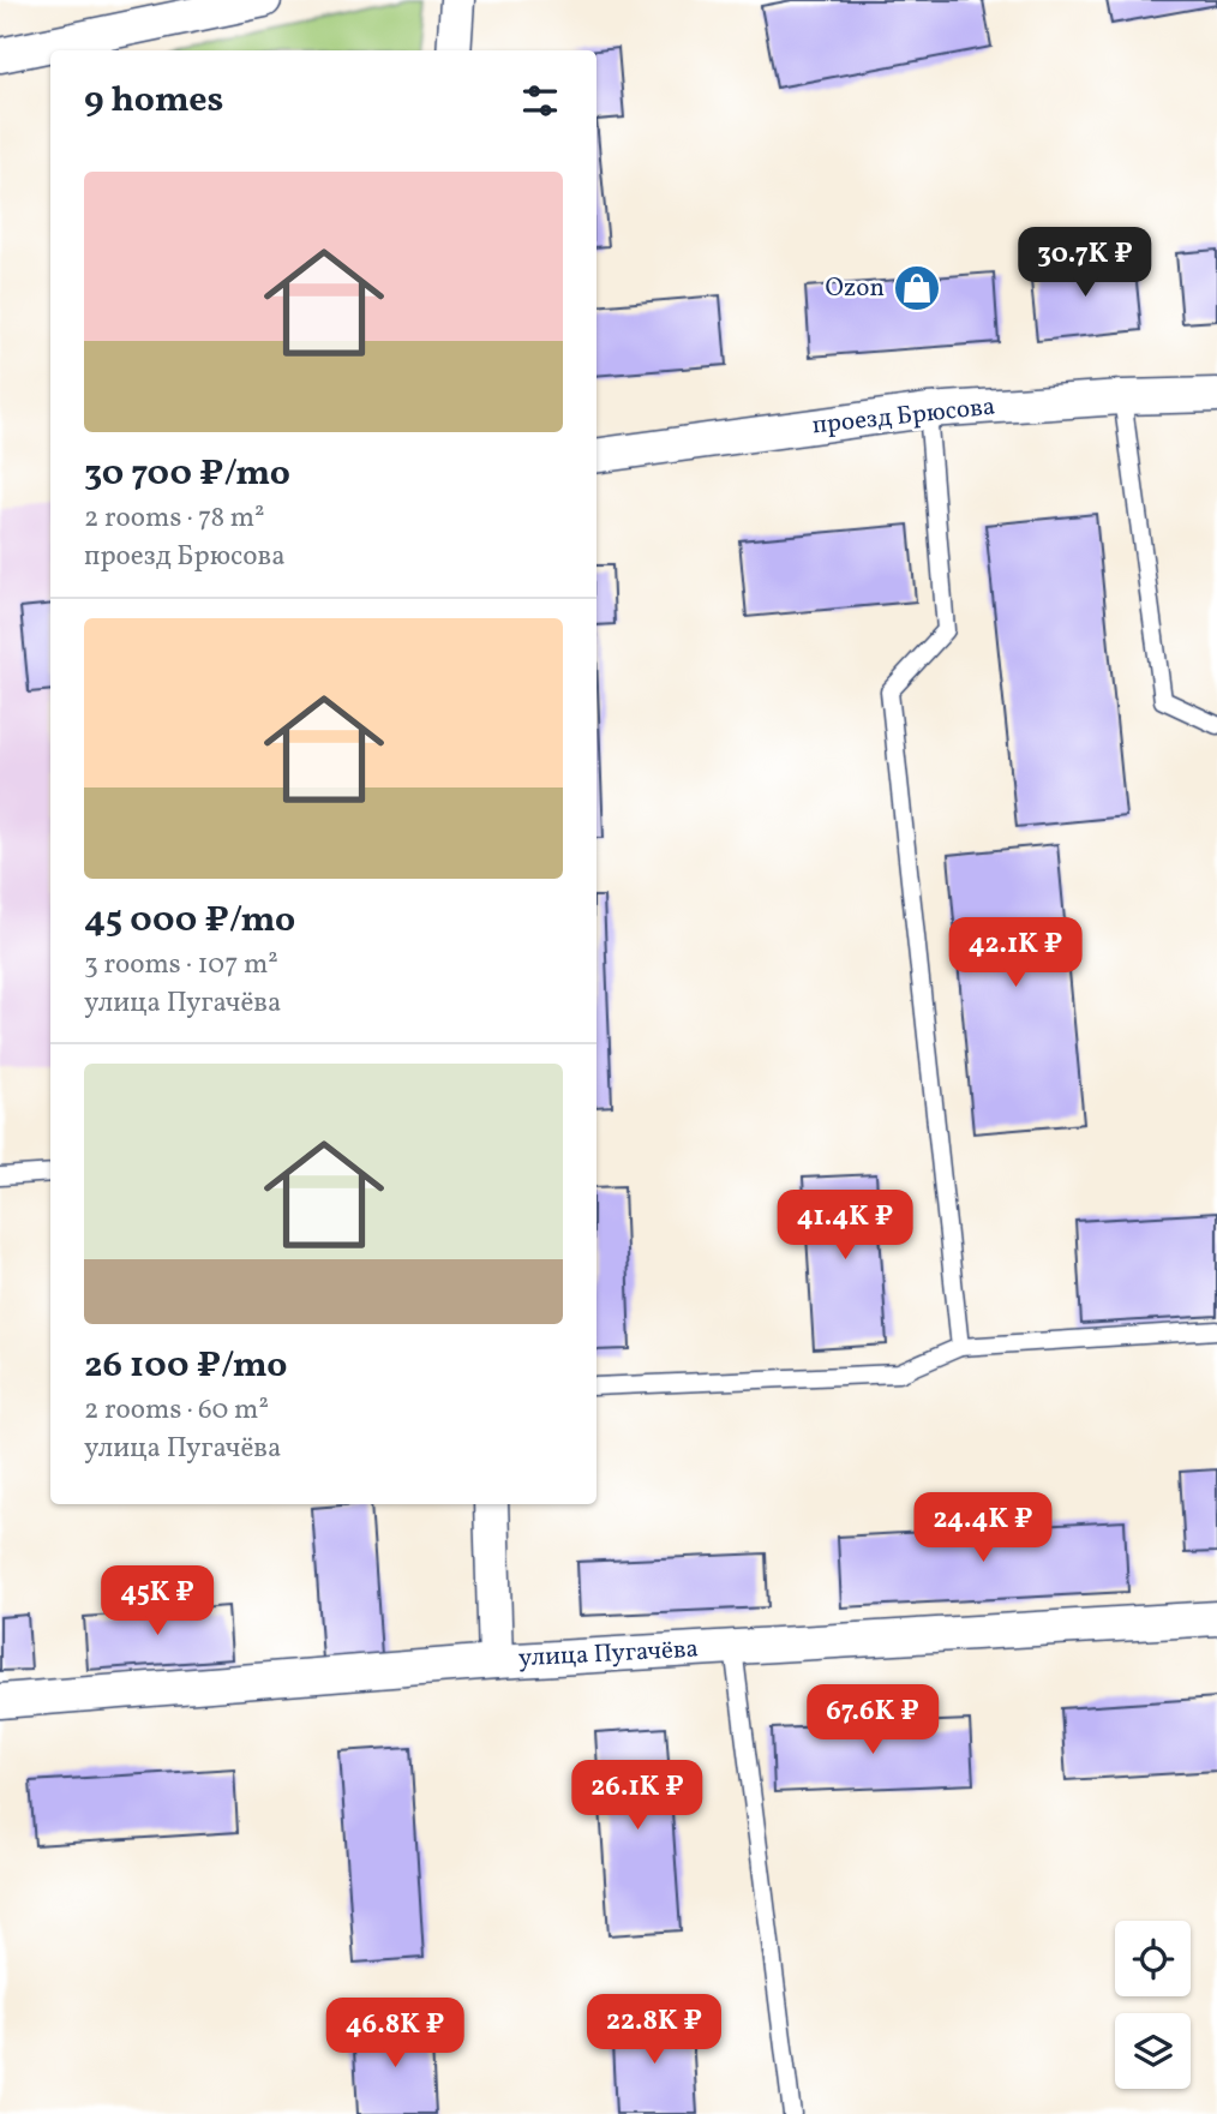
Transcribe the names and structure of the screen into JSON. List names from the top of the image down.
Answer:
{
  "streets": {
    "street": ["проезд Брюсова", "улица Пугачёва"]
  },
  "places": {
    "shop": ["Ozon"]
  },
  "page": {
    "heading": "9 homes",
    "list": [
      {
        "name": "30 700 ₽/mo",
        "note": "2 rooms · 78 m² · проезд Брюсова"
      },
      {
        "name": "45 000 ₽/mo",
        "note": "3 rooms · 107 m² · улица Пугачёва"
      },
      {
        "name": "26 100 ₽/mo",
        "note": "2 rooms · 60 m² · улица Пугачёва"
      }
    ],
    "price": [
      "30.7K ₽",
      "42.1K ₽",
      "41.4K ₽",
      "24.4K ₽",
      "45K ₽",
      "67.6K ₽",
      "26.1K ₽",
      "22.8K ₽",
      "46.8K ₽"
    ]
  }
}
